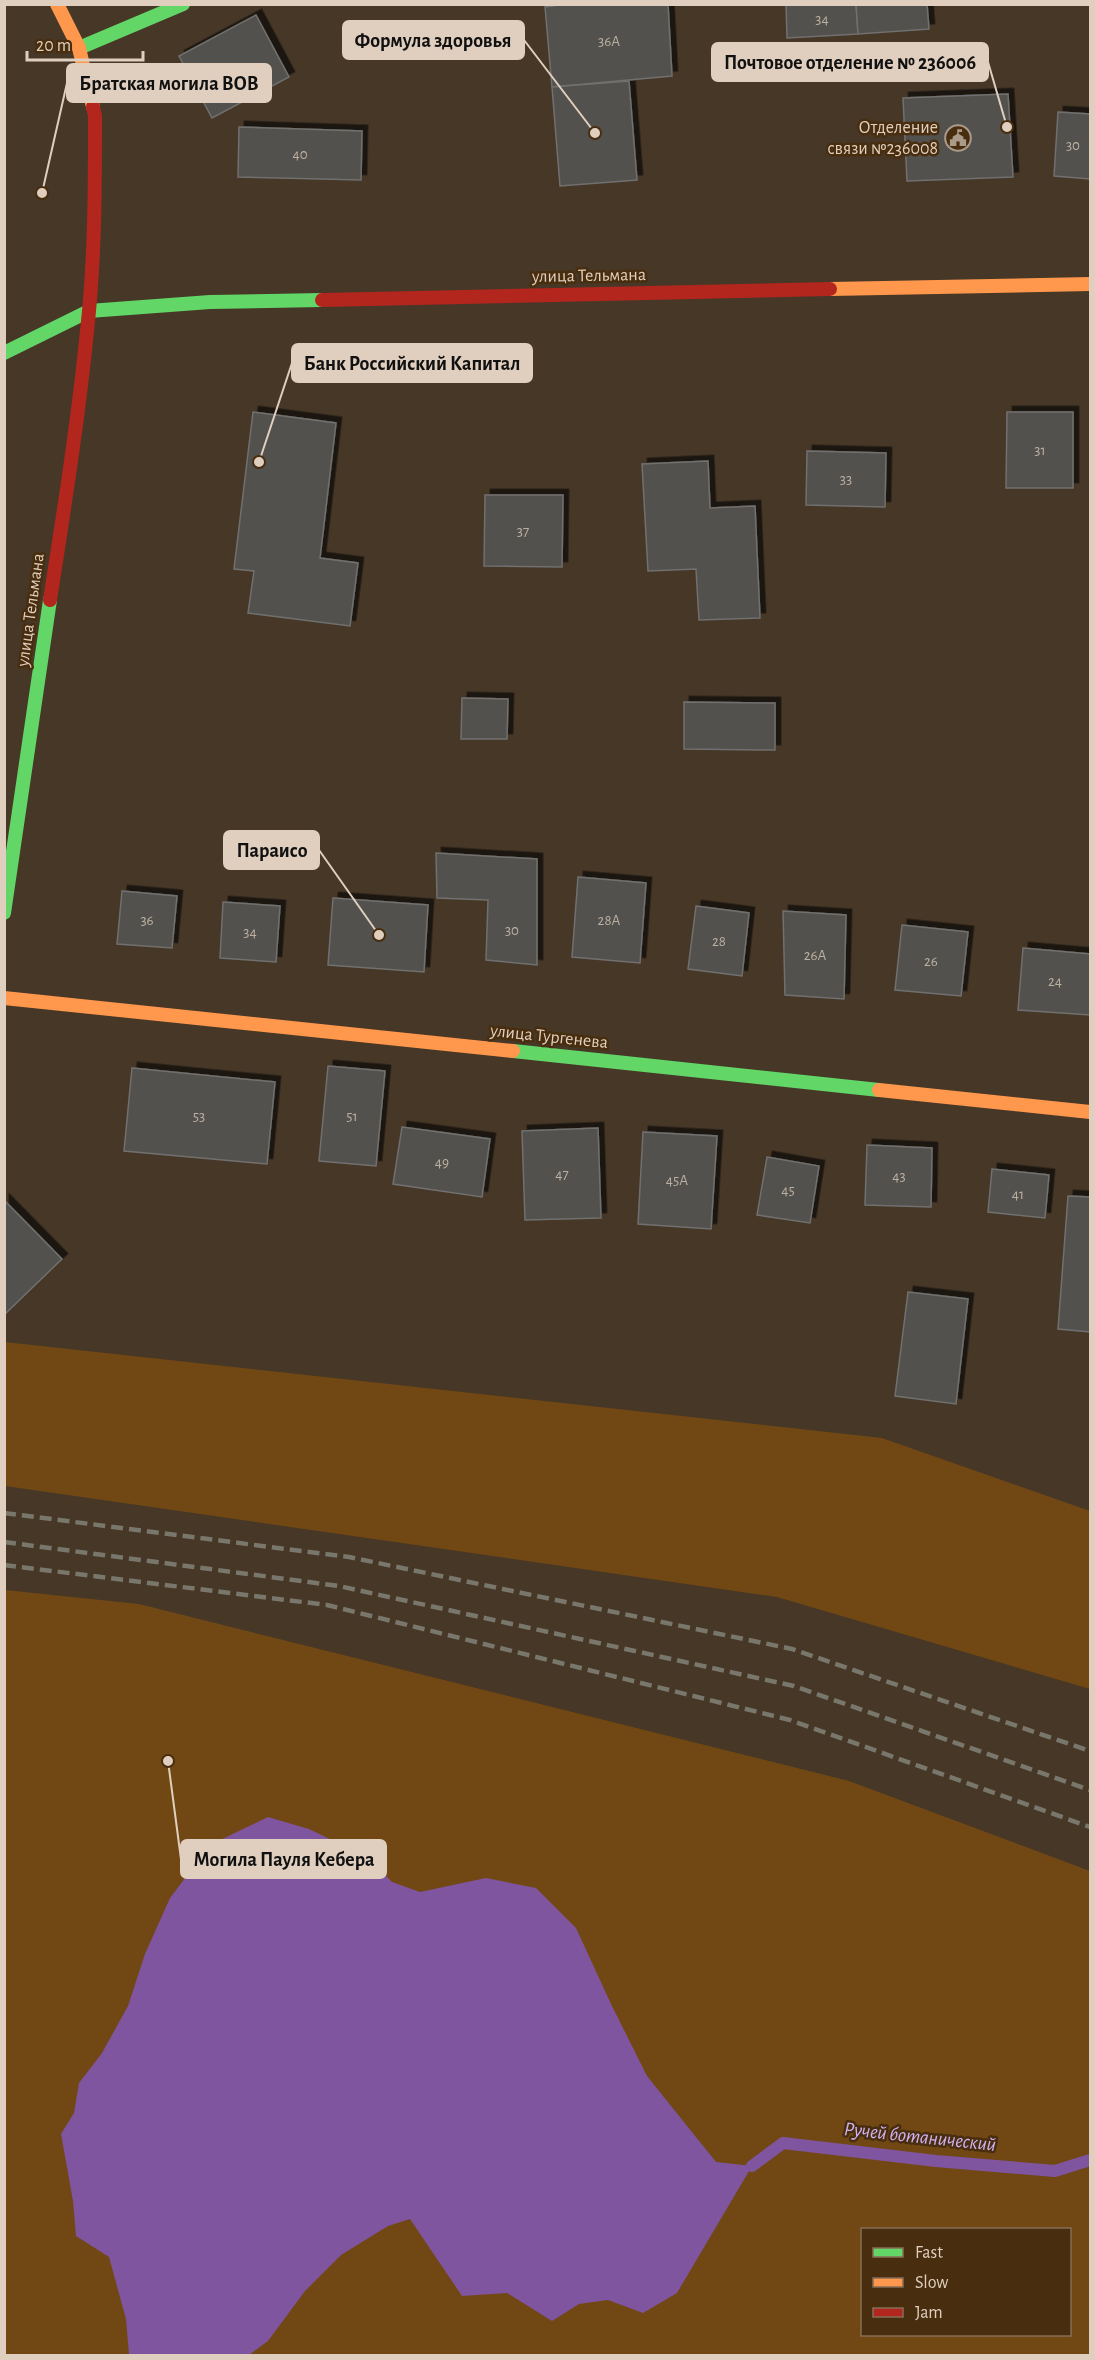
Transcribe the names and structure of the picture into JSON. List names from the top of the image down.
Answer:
{
  "streets": {
    "street": ["улица Тельмана", "улица Тургенева"]
  },
  "water": ["Ручей ботанический"],
  "places": {
    "other": [
      "Почтовое отделение № 236006",
      "Формула здоровья",
      "Братская могила ВОВ",
      "Банк Российский Капитал",
      "Параисо",
      "Могила Пауля Кебера"
    ],
    "public building": ["Отделение связи №236008"]
  },
  "house_numbers": [
    "34",
    "36А",
    "30",
    "40",
    "31",
    "33",
    "37",
    "36",
    "28А",
    "30",
    "34",
    "28",
    "26А",
    "26",
    "24",
    "53",
    "51",
    "49",
    "47",
    "43",
    "45А",
    "45",
    "41"
  ],
  "legend": ["Fast", "Slow", "Jam"],
  "scale_bar": "20 m"
}
